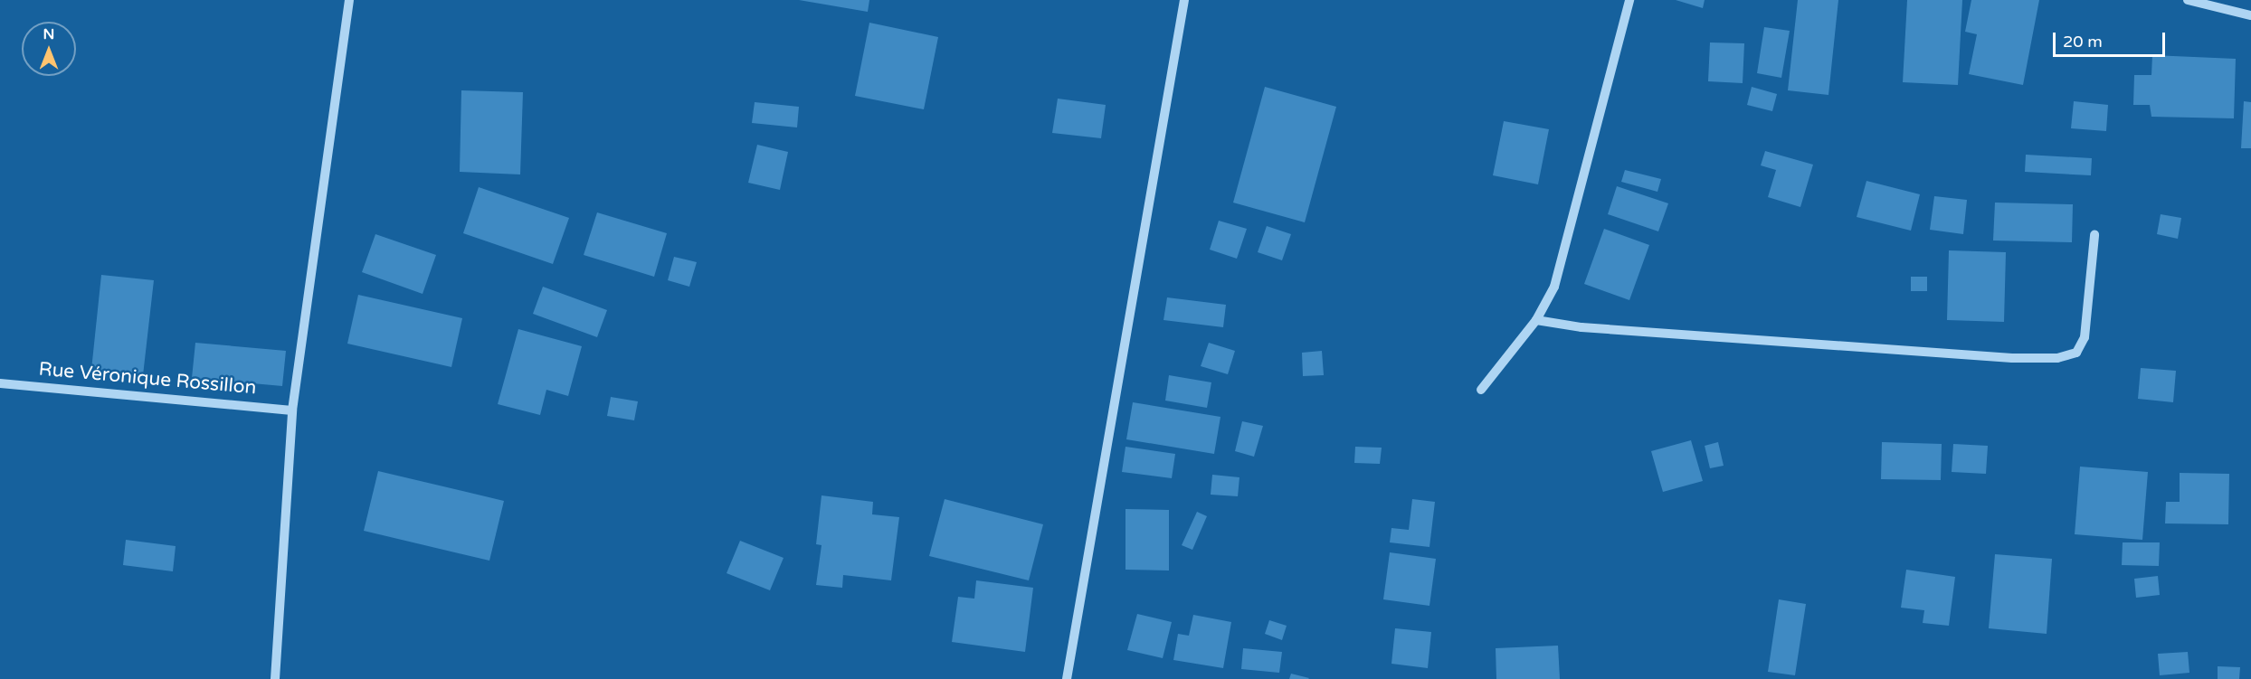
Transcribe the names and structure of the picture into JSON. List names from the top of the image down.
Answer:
{
  "streets": {
    "street": ["Rue Véronique Rossillon"]
  },
  "scale_bar": "20 m",
  "north": "top"
}
